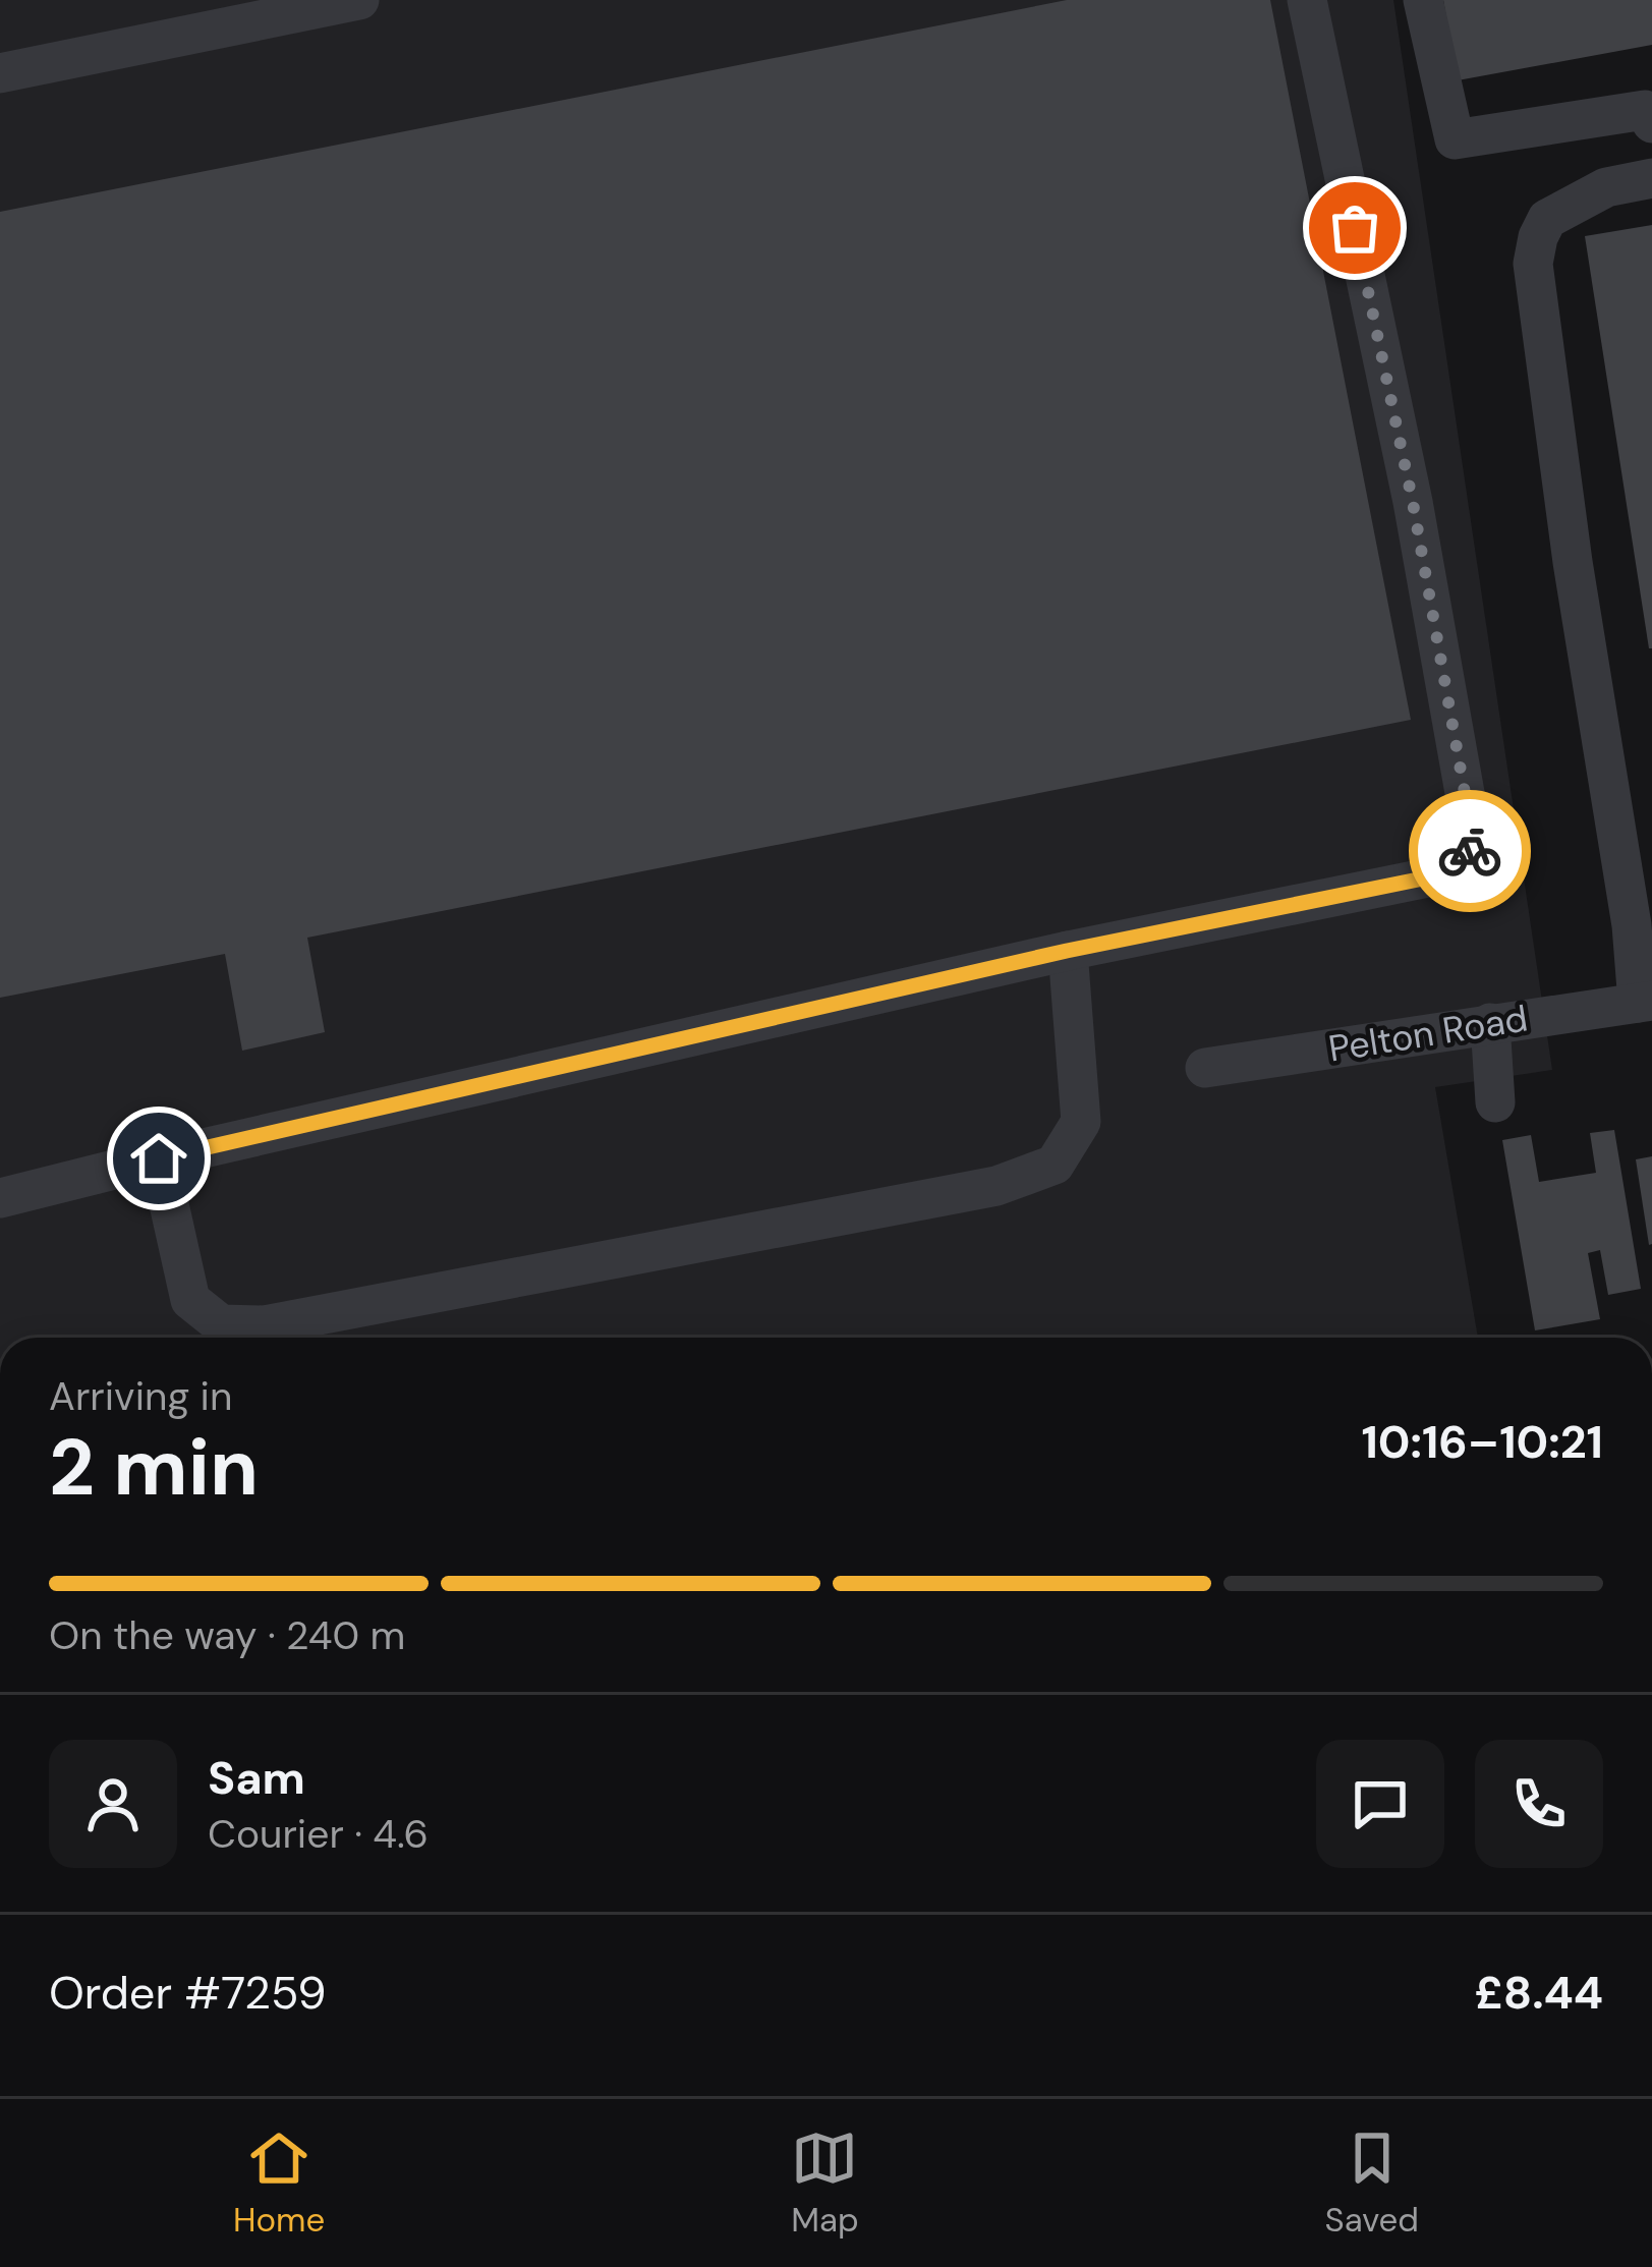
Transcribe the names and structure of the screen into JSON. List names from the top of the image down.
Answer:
{
  "streets": {
    "street": ["Pelton Road"]
  },
  "page": {
    "heading": ["2 min", "Arriving in", "10:16–10:21"],
    "panel": [
      "Sam",
      "Courier · 4.6",
      "Order #7259",
      "£8.44"
    ],
    "bar": "On the way · 240 m",
    "tabs": ["Home", "Map", "Saved"]
  }
}
